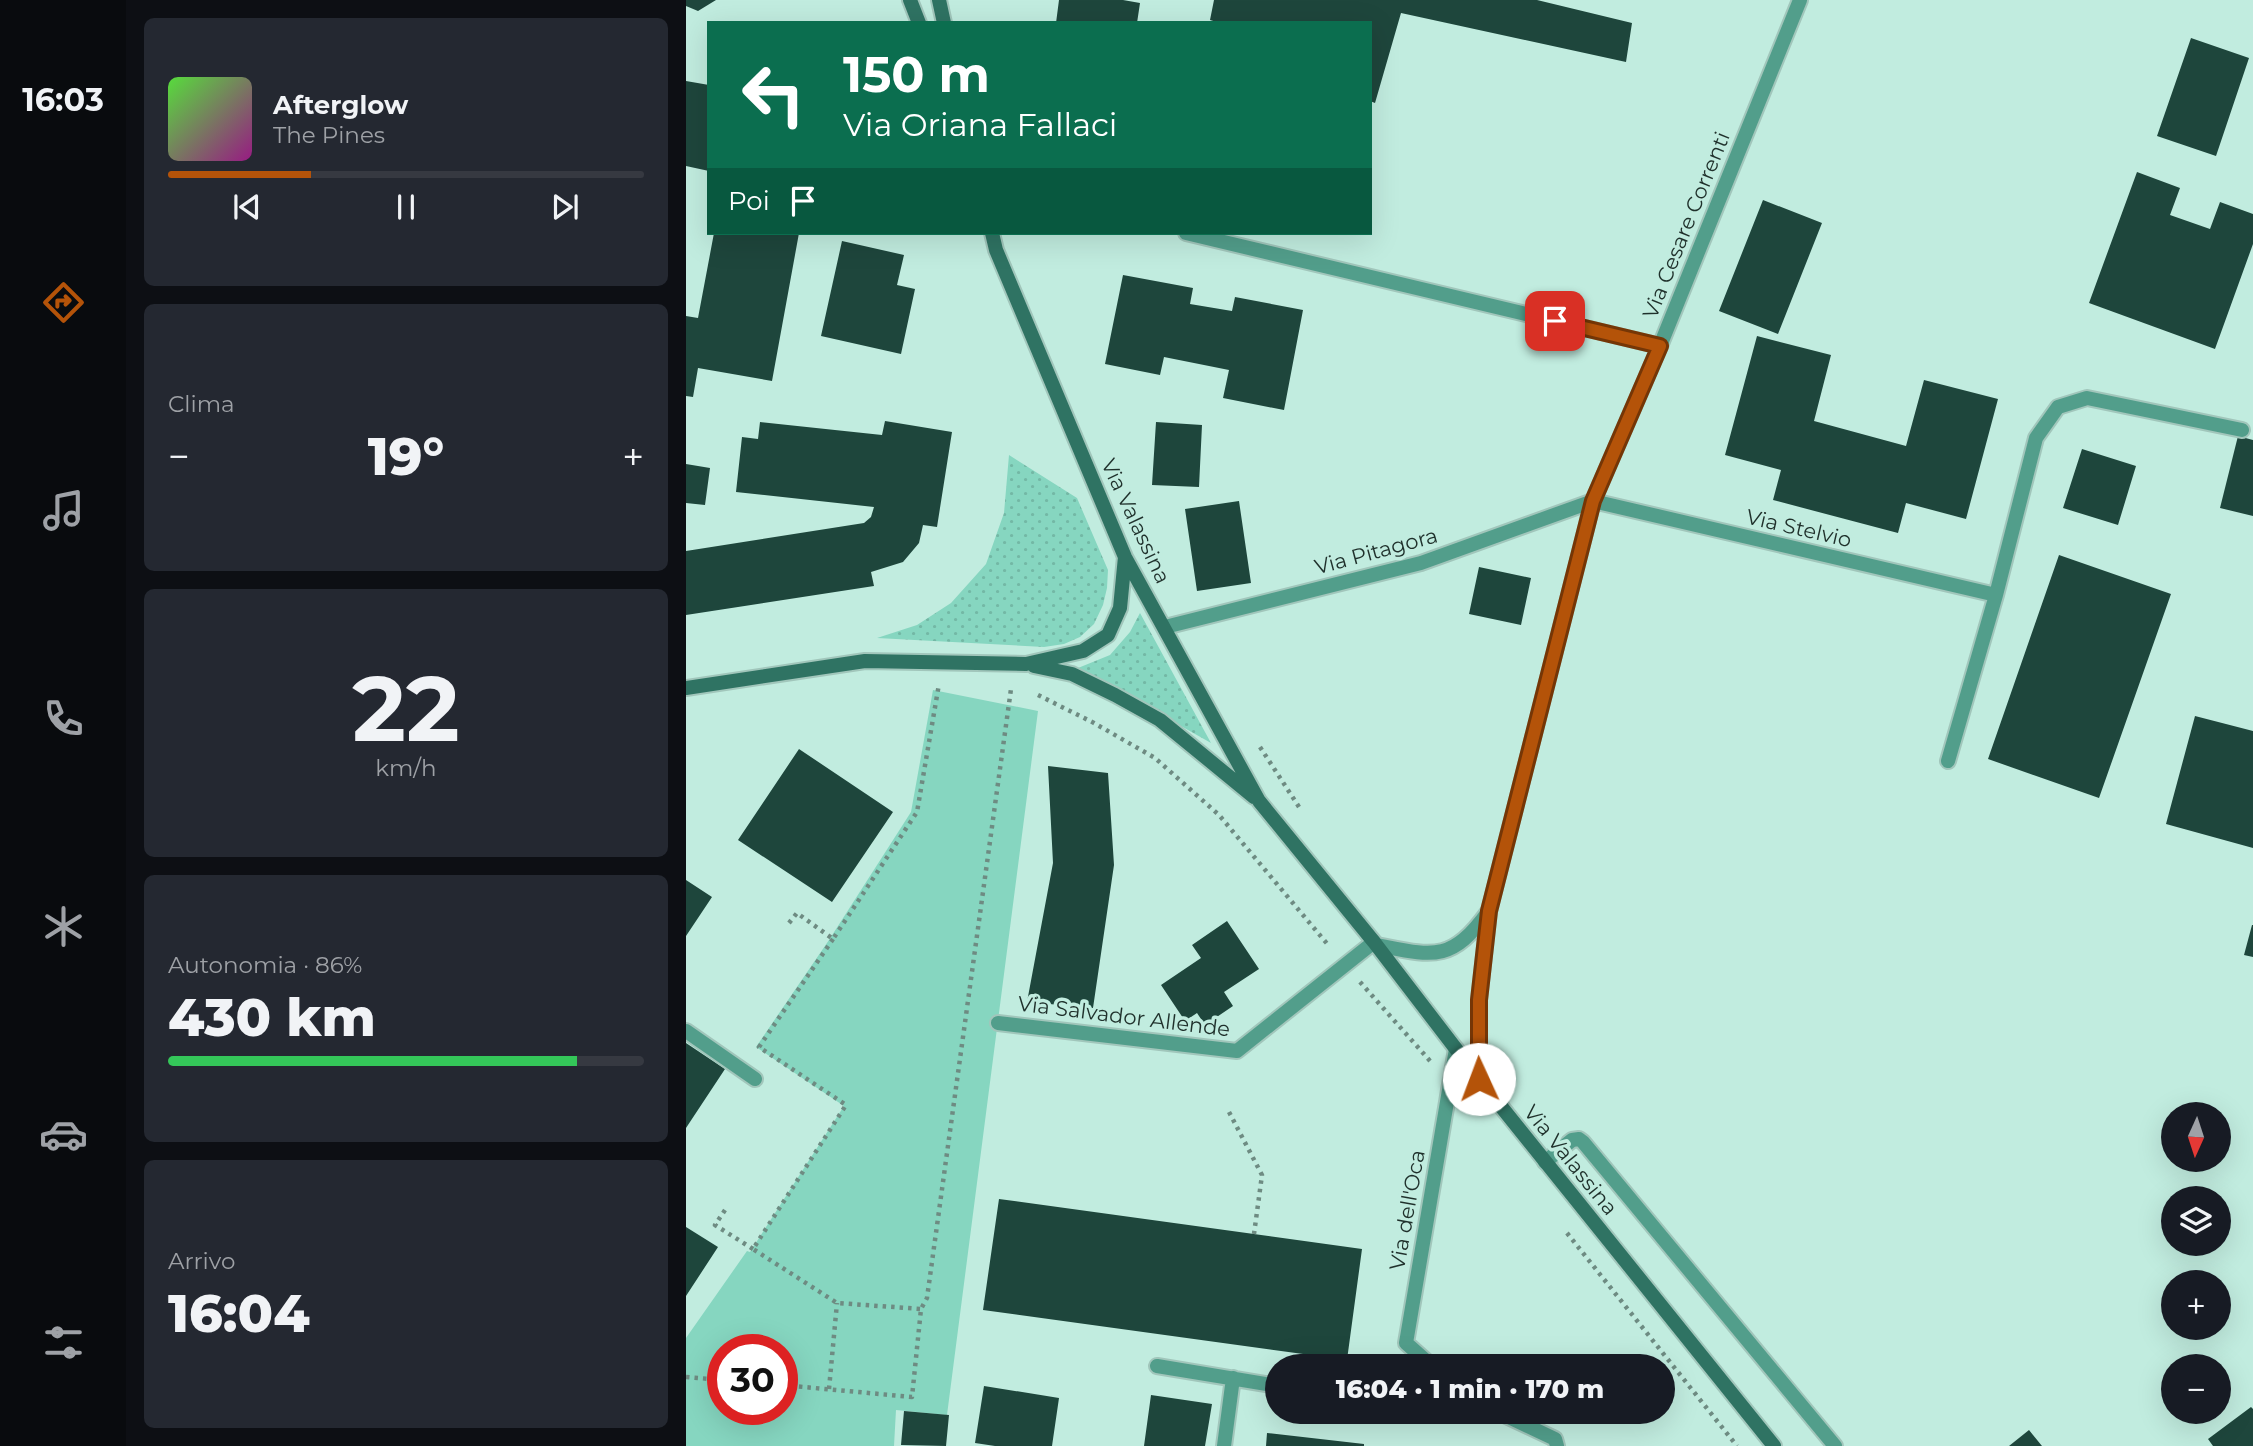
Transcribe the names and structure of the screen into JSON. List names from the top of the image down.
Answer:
{
  "streets": {
    "main road": ["Via Valassina"],
    "street": [
      "Via Cesare Correnti",
      "Via Stelvio",
      "Via Pitagora",
      "Via Salvador Allende",
      "Via dell'Oca"
    ]
  },
  "crossings": [
    ["Via Cesare Correnti", "Via Valassina"],
    ["Via Cesare Correnti", "Via Stelvio"],
    ["Via Cesare Correnti", "Via Pitagora"],
    ["Via Cesare Correnti", "Via Salvador Allende"],
    ["Via Valassina", "Via Pitagora"],
    ["Via Valassina", "Via Salvador Allende"],
    ["Via Valassina", "Via dell'Oca"],
    ["Via Stelvio", "Via Pitagora"]
  ],
  "north": "bottom",
  "page": {
    "tabs": "16:03",
    "turn": ["150 m", "Via Oriana Fallaci"],
    "song": ["Afterglow", "The Pines"],
    "then": "Poi",
    "tile": [
      "Clima",
      ["22", "km/h"],
      ["Autonomia · 86%", "430 km"],
      ["Arrivo", "16:04"]
    ],
    "heat": ["−", "19°", "+"],
    "map_buttons": ["+", "−"],
    "limit": "30",
    "trip": "16:04 · 1 min · 170 m"
  }
}
